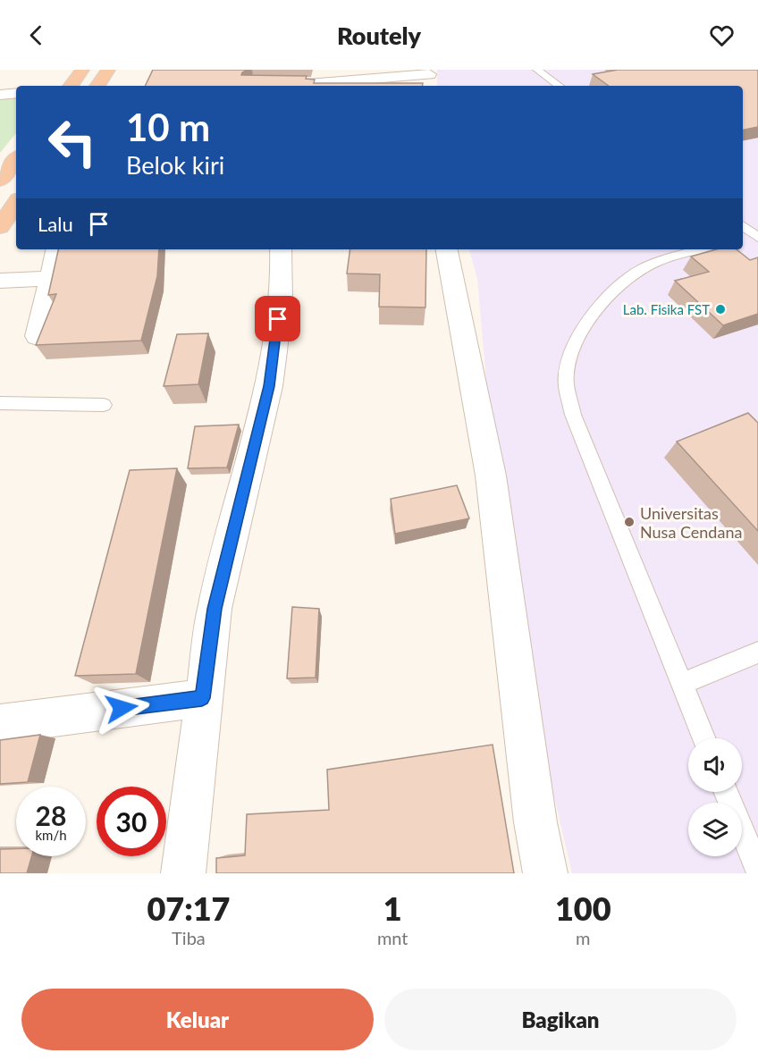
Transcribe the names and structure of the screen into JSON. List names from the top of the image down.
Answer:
{
  "places": ["Lab. Fisika FST", "Universitas Nusa Cendana"],
  "page": {
    "header": "Routely",
    "turn": ["10 m", "Belok kiri"],
    "then": "Lalu",
    "speed": "28 km/h",
    "limit": "30",
    "eta": [
      "07:17",
      "Tiba",
      "1",
      "mnt",
      "100",
      "m"
    ],
    "buttons": ["Keluar", "Bagikan"]
  }
}
